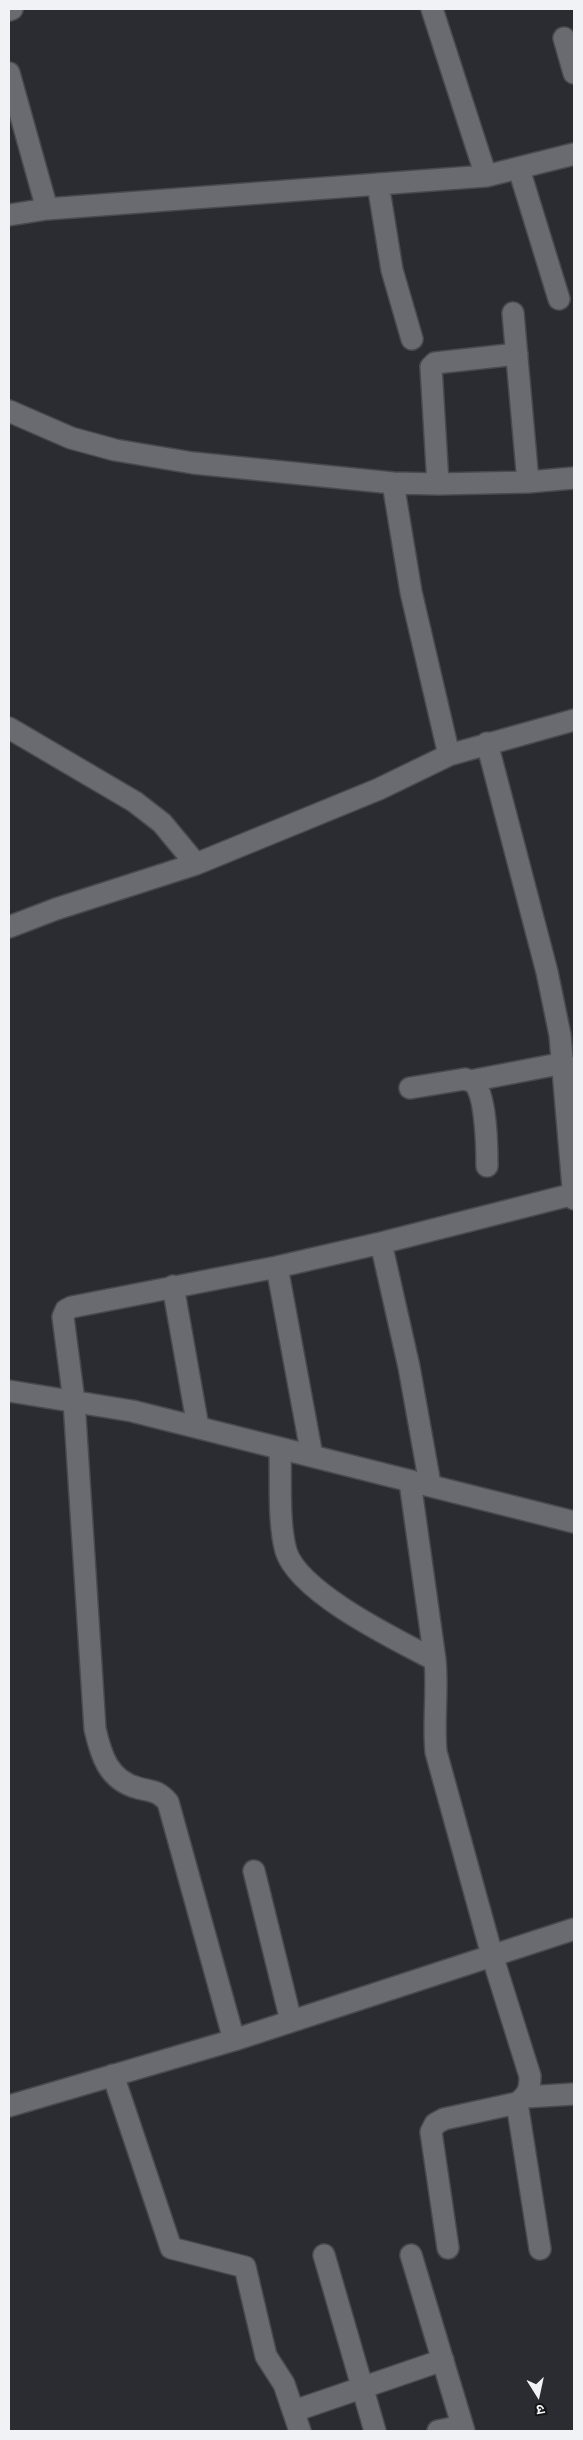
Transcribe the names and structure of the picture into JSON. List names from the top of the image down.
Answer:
{
  "north": "bottom"
}
